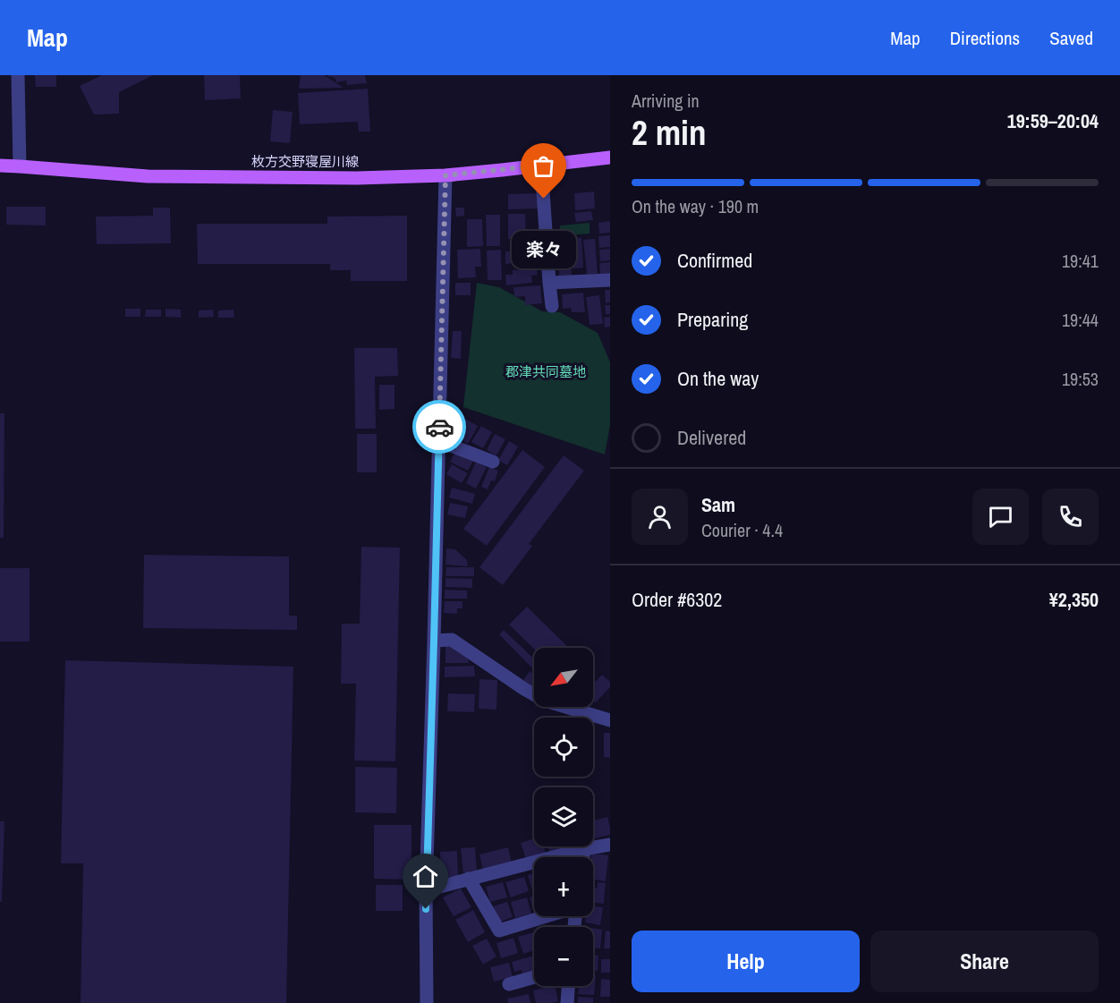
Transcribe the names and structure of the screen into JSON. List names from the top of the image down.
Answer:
{
  "streets": {
    "main road": ["枚方交野寝屋川線"]
  },
  "parks": ["郡津共同墓地"],
  "places": ["楽々"],
  "north": "bottom left",
  "page": {
    "header": "Map",
    "nav": ["Map", "Directions", "Saved"],
    "heading": ["2 min", "Arriving in", "19:59–20:04"],
    "panel": [
      "Sam",
      "Courier · 4.4",
      "Order #6302",
      "¥2,350"
    ],
    "bar": "On the way · 190 m",
    "bubble": "楽々",
    "list": [
      ["Confirmed", "19:41"],
      ["Preparing", "19:44"],
      ["On the way", "19:53"],
      "Delivered"
    ],
    "map_buttons": ["+", "−"],
    "buttons": ["Help", "Share"]
  }
}
